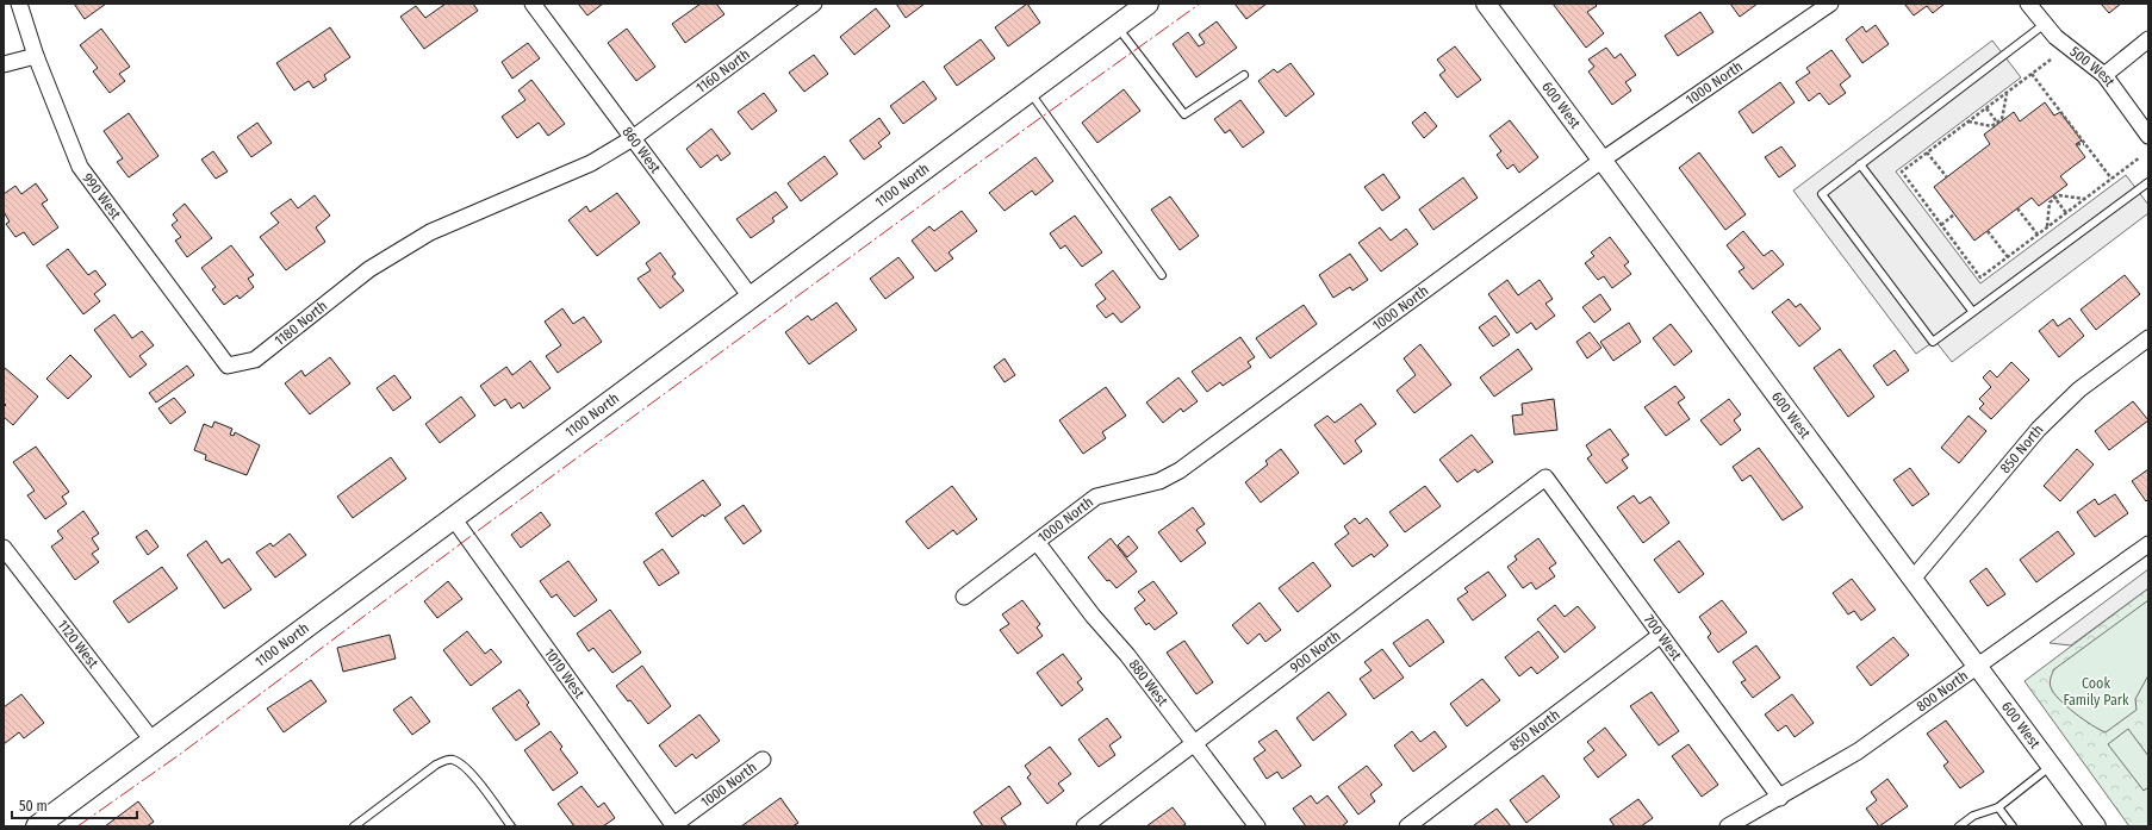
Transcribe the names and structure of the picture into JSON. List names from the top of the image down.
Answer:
{
  "streets": {
    "main road": ["1100 North"],
    "street": [
      "500 West",
      "1160 North",
      "1000 North",
      "600 West",
      "860 West",
      "990 West",
      "1180 North",
      "850 North",
      "700 West",
      "1120 West",
      "900 North",
      "1010 West",
      "880 West",
      "800 North"
    ]
  },
  "crossings": [
    ["1160 North", "860 West"],
    ["1160 North", "1180 North"],
    ["1000 North", "600 West"],
    ["1000 North", "1010 West"],
    ["1000 North", "880 West"],
    ["600 West", "850 North"],
    ["600 West", "800 North"],
    ["860 West", "1100 North"],
    ["1100 North", "1120 West"],
    ["1100 North", "1010 West"],
    ["990 West", "1180 North"],
    ["850 North", "700 West"],
    ["700 West", "900 North"],
    ["700 West", "800 North"],
    ["900 North", "880 West"]
  ],
  "parks": ["Cook Family Park"],
  "scale_bar": "50 m"
}
